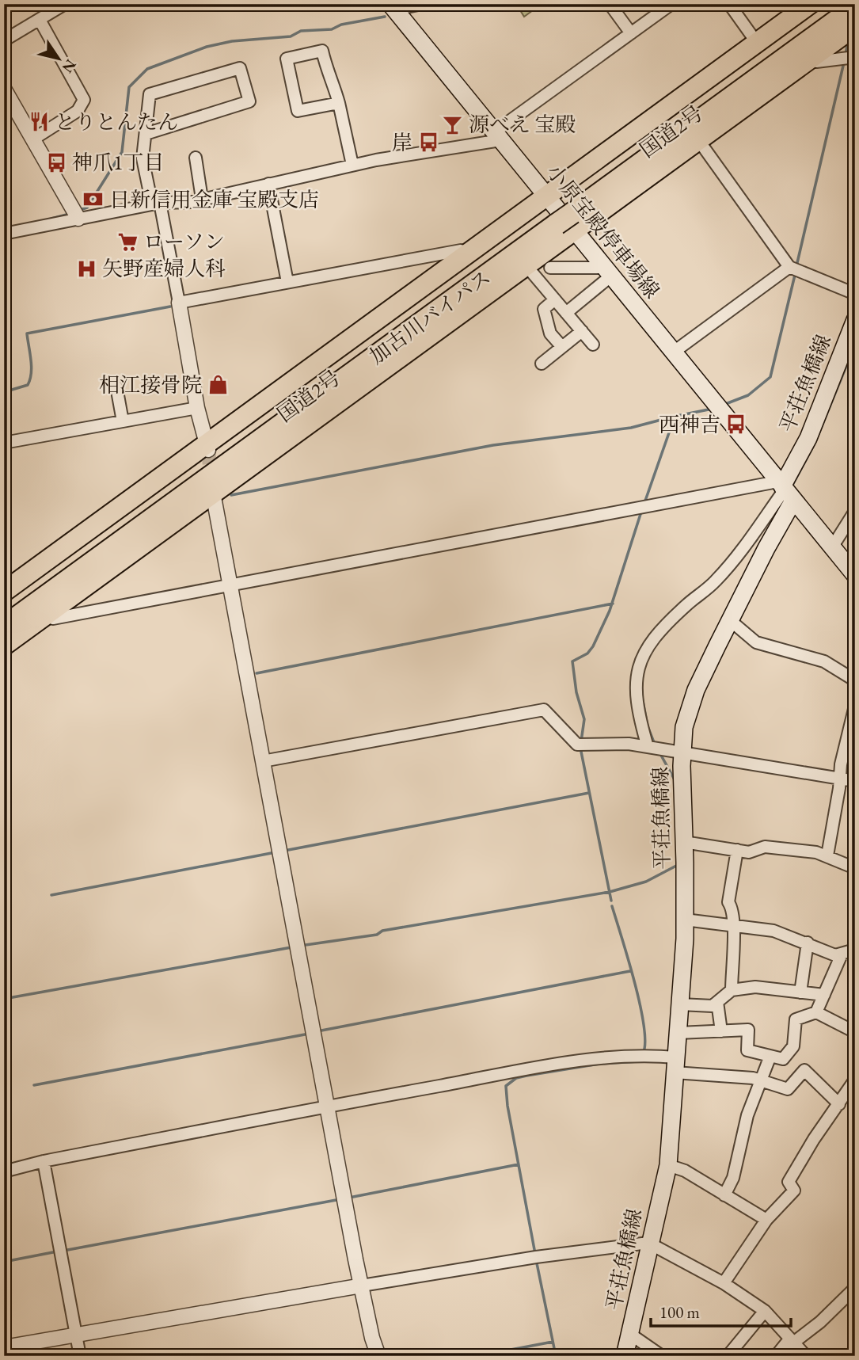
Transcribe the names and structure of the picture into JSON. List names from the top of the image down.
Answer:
{
  "streets": {
    "highway": ["国道2号", "加古川バイパス"],
    "main road": ["小原宝殿停車場線", "平荘魚橋線"]
  },
  "crossings": [
    ["国道2号", "小原宝殿停車場線"],
    ["国道2号", "加古川バイパス"],
    ["小原宝殿停車場線", "加古川バイパス"],
    ["小原宝殿停車場線", "平荘魚橋線"]
  ],
  "places": {
    "restaurant": ["とりとんたん"],
    "bar": ["源べえ 宝殿"],
    "bus stop": ["岸", "神爪1丁目", "西神吉"],
    "bank": ["日新信用金庫 宝殿支店"],
    "supermarket": ["ローソン"],
    "hospital": ["矢野産婦人科"],
    "shop": ["相江接骨院"]
  },
  "scale_bar": "100 m",
  "north": "bottom right"
}
